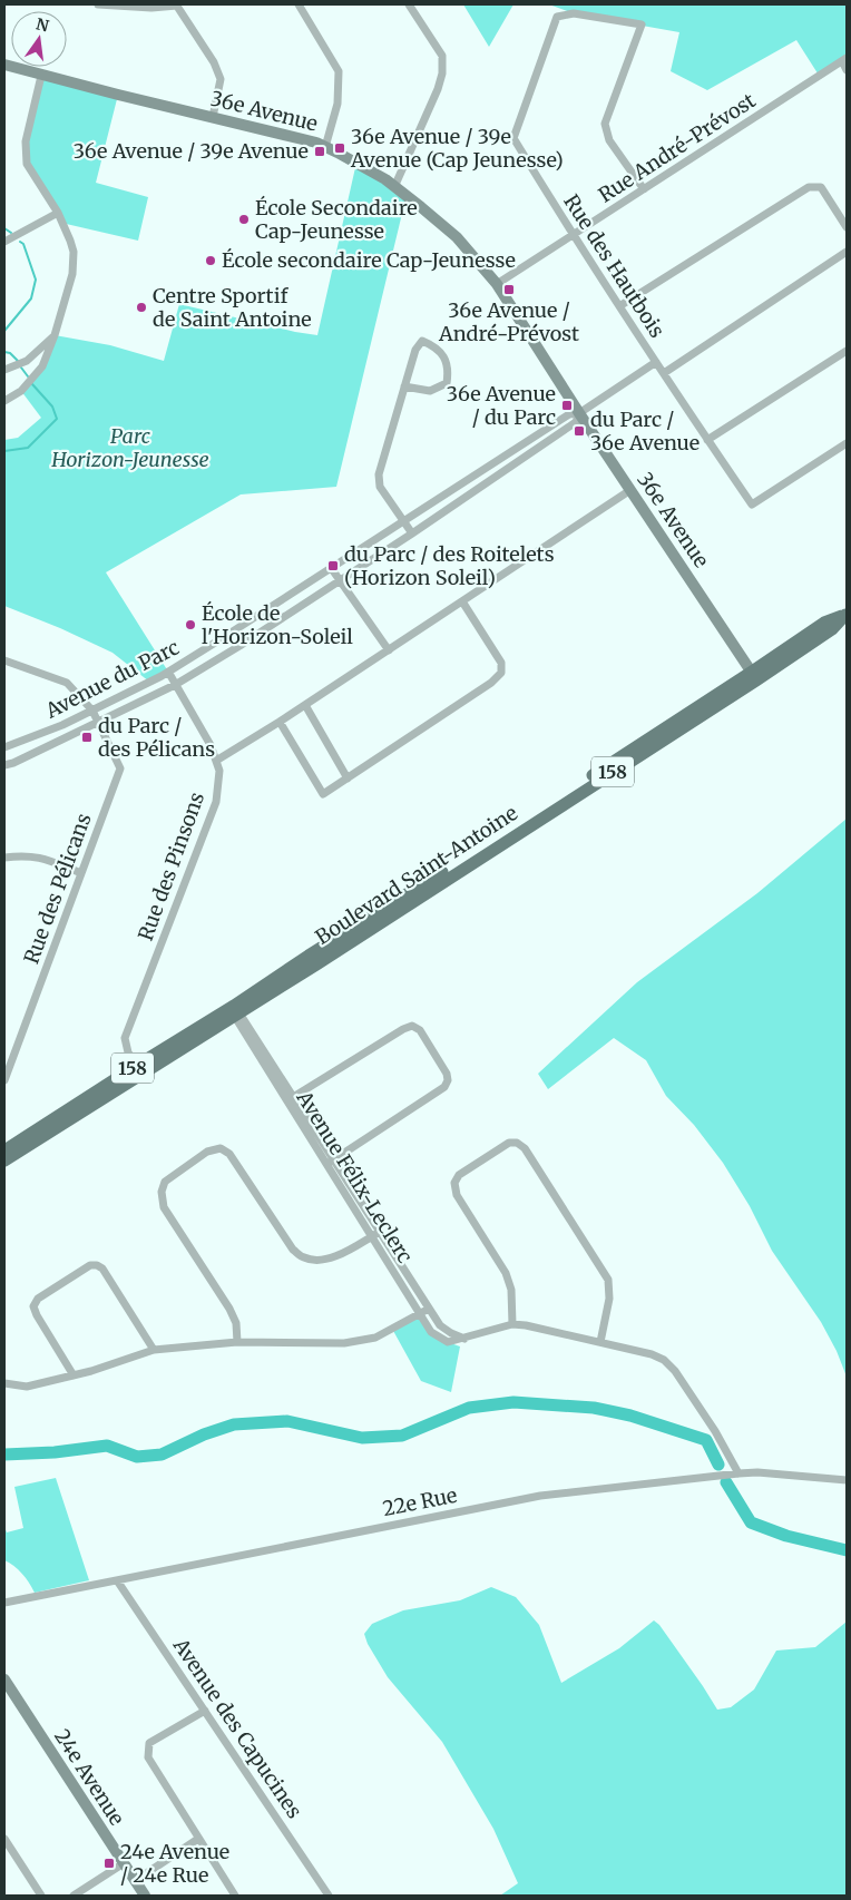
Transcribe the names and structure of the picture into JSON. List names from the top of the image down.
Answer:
{
  "streets": {
    "main road": ["158", "Boulevard Saint-Antoine"],
    "street": [
      "36e Avenue",
      "Rue André-Prévost",
      "Rue des Hautbois",
      "Avenue du Parc",
      "Rue des Pinsons",
      "Rue des Pélicans",
      "Avenue Félix-Leclerc",
      "22e Rue",
      "Avenue des Capucines",
      "24e Avenue"
    ]
  },
  "crossings": [
    ["36e Avenue", "Rue André-Prévost"],
    ["36e Avenue", "Avenue du Parc"],
    ["36e Avenue", "Boulevard Saint-Antoine"],
    ["Rue André-Prévost", "Rue des Hautbois"],
    ["Rue des Hautbois", "Avenue du Parc"],
    ["Avenue du Parc", "Rue des Pinsons"],
    ["Avenue du Parc", "Rue des Pélicans"],
    ["Rue des Pinsons", "Boulevard Saint-Antoine"],
    ["Boulevard Saint-Antoine", "Avenue Félix-Leclerc"],
    ["Avenue Félix-Leclerc", "22e Rue"],
    ["22e Rue", "Avenue des Capucines"]
  ],
  "parks": ["Parc Horizon-Jeunesse"],
  "places": {
    "transit": [
      "36e Avenue / 39e Avenue (Cap Jeunesse)",
      "36e Avenue / 39e Avenue",
      "36e Avenue / André-Prévost",
      "36e Avenue / du Parc",
      "du Parc / 36e Avenue",
      "du Parc / des Roitelets (Horizon Soleil)",
      "du Parc / des Pélicans",
      "24e Avenue / 24e Rue"
    ],
    "other": [
      "École Secondaire Cap-Jeunesse",
      "École secondaire Cap-Jeunesse",
      "Centre Sportif de Saint Antoine",
      "École de l'Horizon-Soleil"
    ]
  },
  "north": "top"
}
